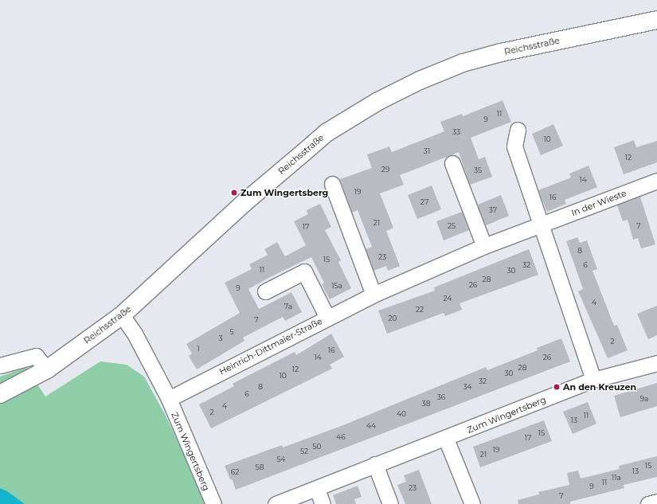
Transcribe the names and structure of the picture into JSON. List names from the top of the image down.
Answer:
{
  "streets": {
    "main road": ["Reichsstraße"],
    "street": ["In der Wieste", "Heinrich-Dittmaier-Straße", "Zum Wingertsberg"]
  },
  "crossings": [
    ["Reichsstraße", "Zum Wingertsberg"],
    ["In der Wieste", "Heinrich-Dittmaier-Straße"],
    ["Heinrich-Dittmaier-Straße", "Zum Wingertsberg"]
  ],
  "places": ["Zum Wingertsberg", "An den Kreuzen"],
  "house_numbers": [
    "11",
    "9",
    "33",
    "10",
    "31",
    "12",
    "29",
    "35",
    "14",
    "19",
    "16",
    "27",
    "37",
    "21",
    "25",
    "7",
    "17",
    "8",
    "23",
    "15",
    "32",
    "6",
    "11",
    "30",
    "28",
    "26",
    "15a",
    "9",
    "24",
    "4",
    "7a",
    "22",
    "20",
    "7",
    "5",
    "3",
    "2",
    "1",
    "16",
    "14",
    "26",
    "28",
    "12",
    "30",
    "10",
    "32",
    "8",
    "34",
    "6",
    "36",
    "9a",
    "38",
    "4",
    "2",
    "40",
    "11",
    "13",
    "44",
    "15",
    "46",
    "17",
    "50",
    "19",
    "52",
    "21",
    "54",
    "15",
    "58",
    "13",
    "62",
    "11a",
    "11",
    "9",
    "23",
    "7"
  ]
}
